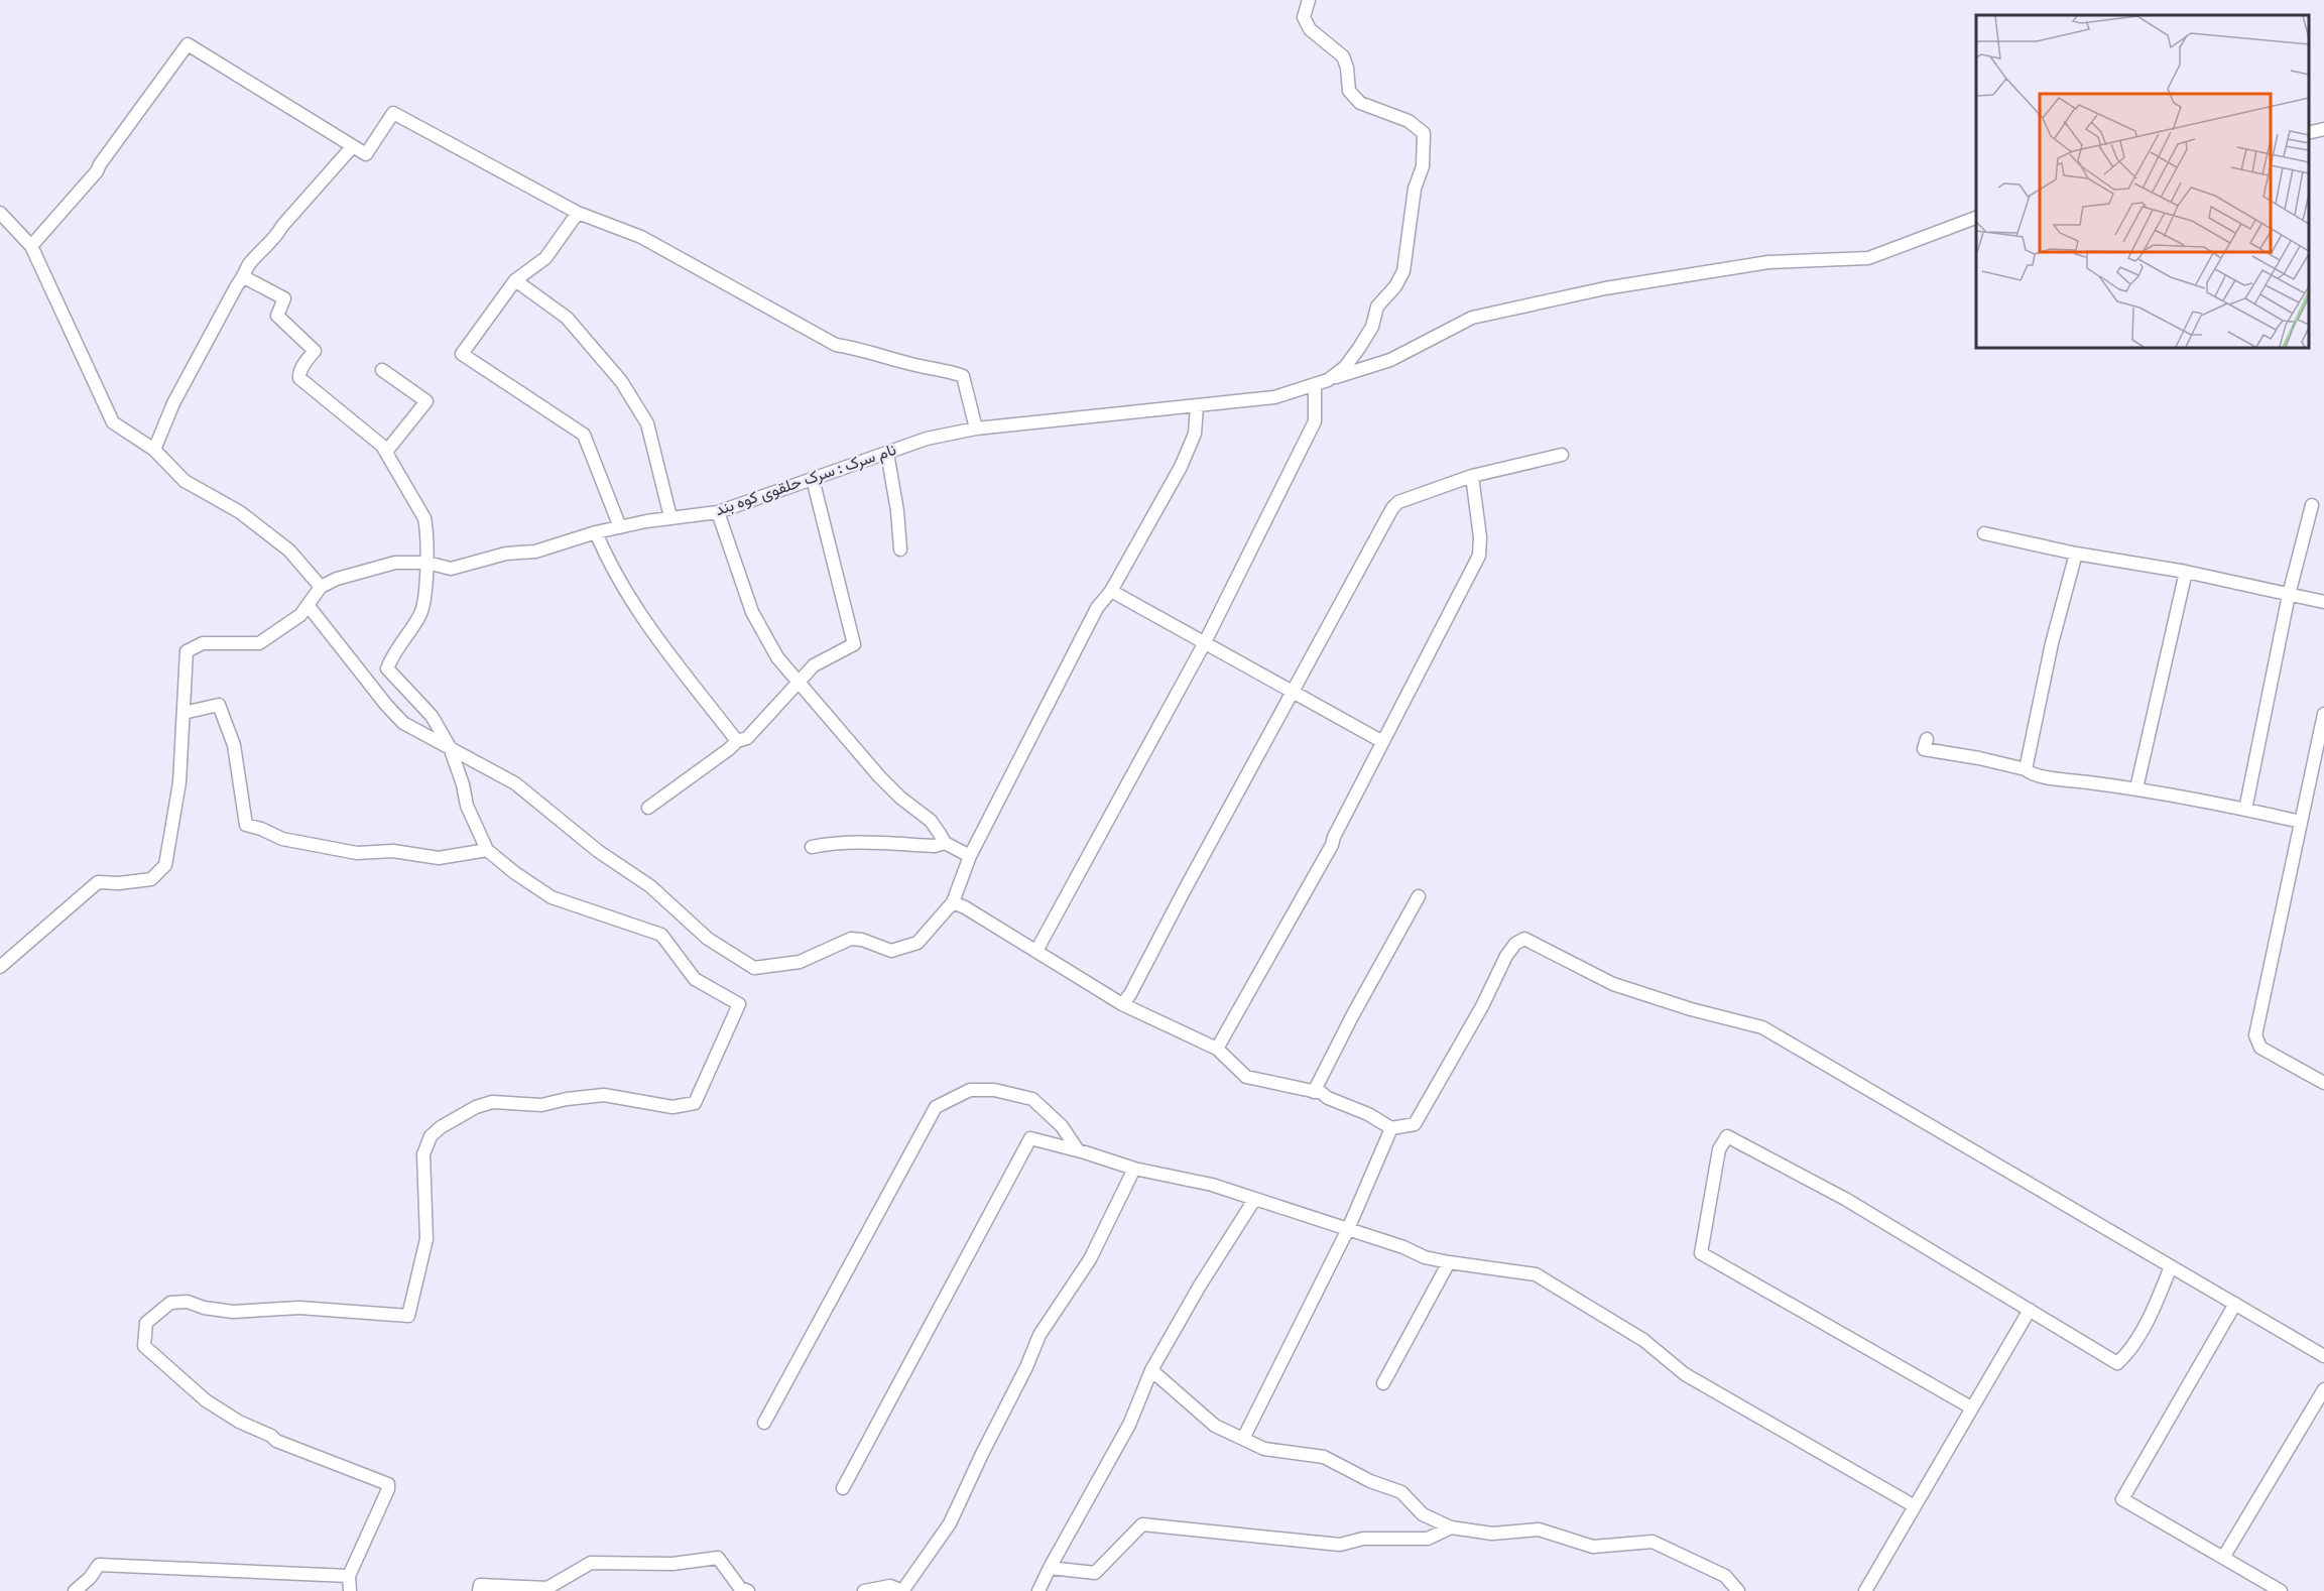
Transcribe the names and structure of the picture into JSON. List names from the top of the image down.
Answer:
{
  "streets": {
    "street": ["نام سرک : سرک حلقوی کوه بند"]
  }
}
